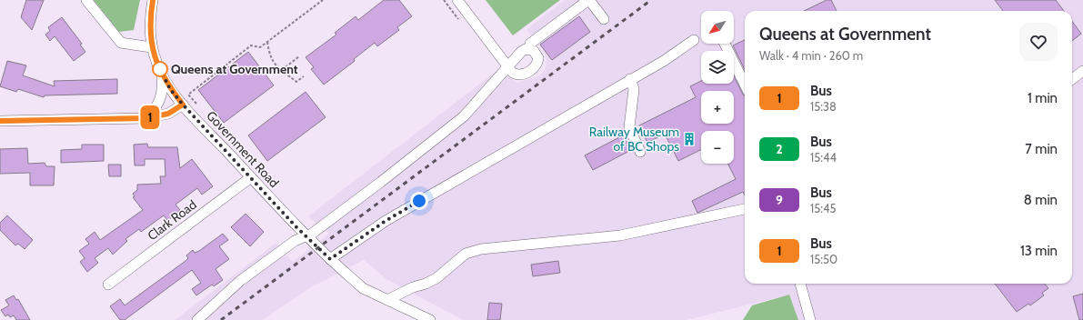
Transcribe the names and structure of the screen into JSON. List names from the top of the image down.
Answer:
{
  "streets": {
    "street": ["Government Road", "Clark Road"]
  },
  "crossings": [
    ["Government Road", "Clark Road"]
  ],
  "places": {
    "other": ["Queens at Government"],
    "building": ["Railway Museum of BC Shops"]
  },
  "lines": ["bus line 1"],
  "north": "bottom left",
  "page": {
    "on_map": "1",
    "map_buttons": ["+", "−"],
    "heading": ["Queens at Government", "Walk · 4 min · 260 m"],
    "list": [
      {
        "mark": "1",
        "name": "Bus",
        "note": "15:38",
        "value": "1 min"
      },
      {
        "mark": "2",
        "name": "Bus",
        "note": "15:44",
        "value": "7 min"
      },
      {
        "mark": "9",
        "name": "Bus",
        "note": "15:45",
        "value": "8 min"
      },
      {
        "mark": "1",
        "name": "Bus",
        "note": "15:50",
        "value": "13 min"
      }
    ]
  }
}
